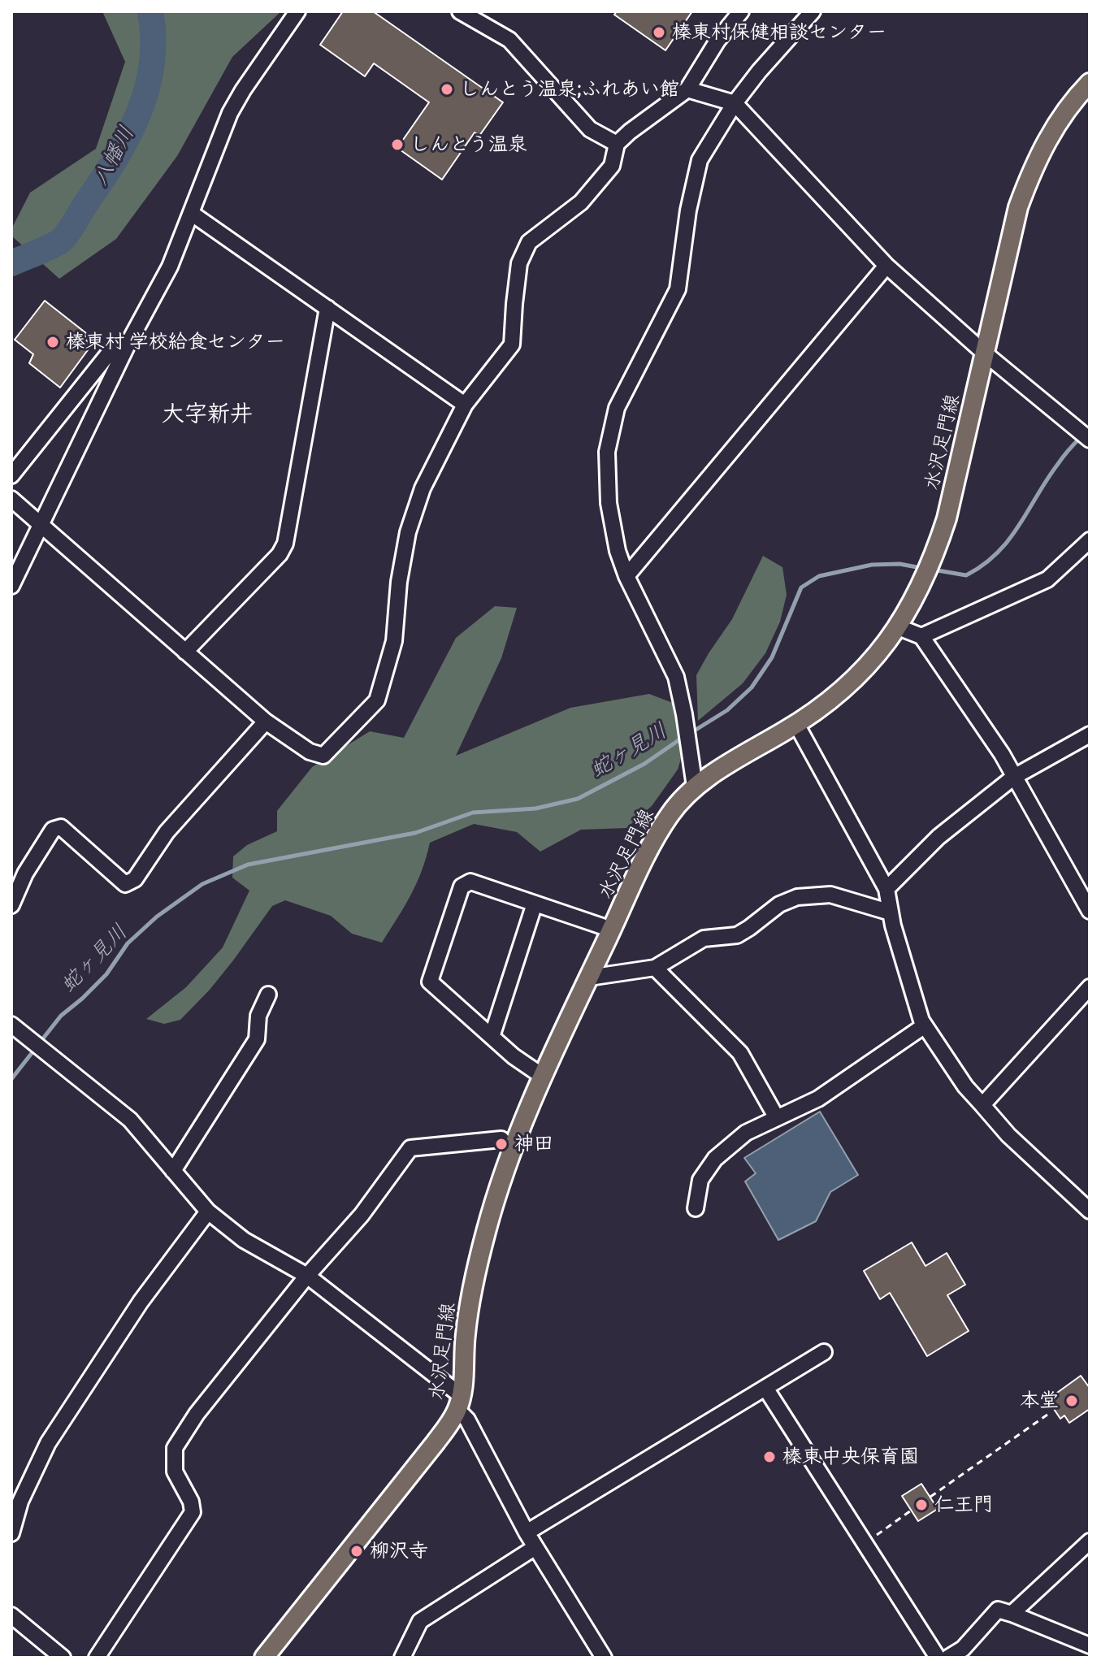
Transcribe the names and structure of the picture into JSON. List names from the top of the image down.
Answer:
{
  "streets": {
    "main road": ["水沢足門線"]
  },
  "districts": ["大字新井"],
  "water": ["八幡川", "蛇ヶ見川"],
  "places": [
    "榛東村保健相談センター",
    "しんとう温泉;ふれあい館",
    "しんとう温泉",
    "榛東村 学校給食センター",
    "神田",
    "本堂",
    "榛東中央保育園",
    "仁王門",
    "柳沢寺"
  ]
}
